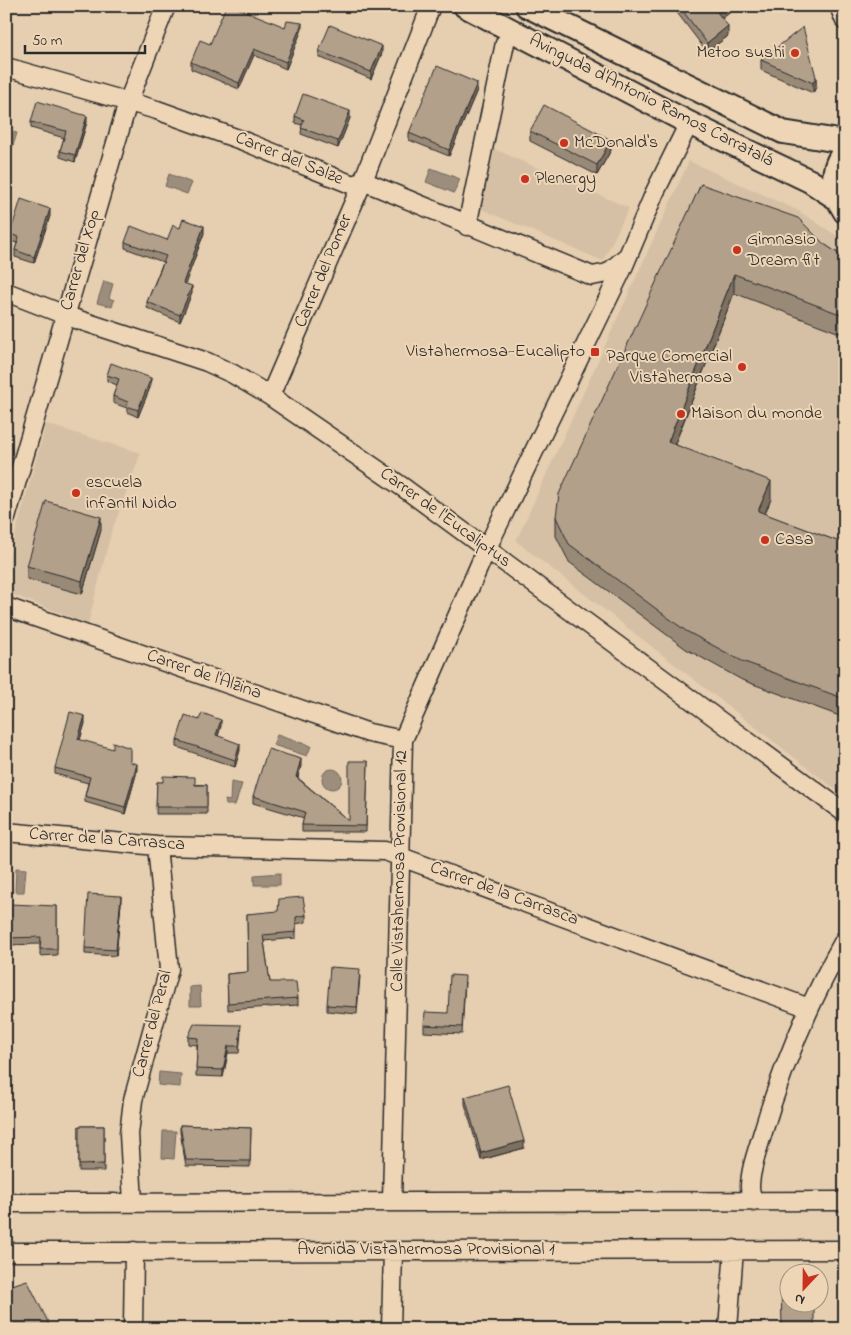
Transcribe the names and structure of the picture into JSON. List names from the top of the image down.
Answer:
{
  "streets": {
    "main road": ["Avinguda d'Antonio Ramos Carratalá"],
    "street": [
      "Carrer del Salze",
      "Carrer del Xop",
      "Carrer del Pomer",
      "Carrer de l'Eucaliptus",
      "Carrer de l'Alzina",
      "Carrer de la Carrasca",
      "Calle Vistahermosa Provisional 12",
      "Carrer del Peral",
      "Avenida Vistahermosa Provisional 1"
    ]
  },
  "crossings": [
    ["Avinguda d'Antonio Ramos Carratalá", "Calle Vistahermosa Provisional 12"],
    ["Carrer del Salze", "Carrer del Xop"],
    ["Carrer del Salze", "Carrer del Pomer"],
    ["Carrer del Salze", "Calle Vistahermosa Provisional 12"],
    ["Carrer del Xop", "Carrer de l'Eucaliptus"],
    ["Carrer del Pomer", "Carrer de l'Eucaliptus"],
    ["Carrer de l'Eucaliptus", "Calle Vistahermosa Provisional 12"],
    ["Carrer de l'Alzina", "Calle Vistahermosa Provisional 12"],
    ["Carrer de la Carrasca", "Calle Vistahermosa Provisional 12"],
    ["Carrer de la Carrasca", "Carrer del Peral"]
  ],
  "places": {
    "other": [
      "Metoo sushi",
      "McDonald's",
      "Plenergy",
      "Gimnasio Dream fit",
      "Parque Comercial Vistahermosa",
      "Maison du monde",
      "escuela infantil Nido",
      "Casa"
    ],
    "transit": ["Vistahermosa-Eucalipto"]
  },
  "scale_bar": "50 m",
  "north": "bottom"
}
